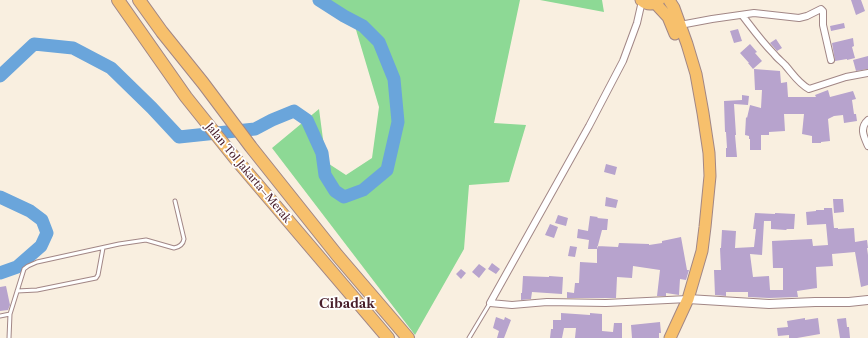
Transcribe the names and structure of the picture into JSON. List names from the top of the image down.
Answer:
{
  "streets": {
    "highway": ["Jalan Tol Jakarta–Merak"]
  },
  "districts": ["Cibadak"]
}
